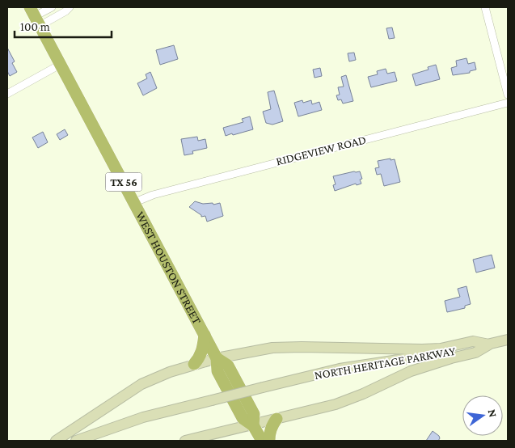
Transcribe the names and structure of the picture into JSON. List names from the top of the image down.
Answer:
{
  "streets": {
    "main road": ["TX 56", "WEST HOUSTON STREET", "NORTH HERITAGE PARKWAY"],
    "street": ["RIDGEVIEW ROAD"]
  },
  "crossings": [
    ["RIDGEVIEW ROAD", "WEST HOUSTON STREET"]
  ],
  "scale_bar": "100 m",
  "north": "right"
}
